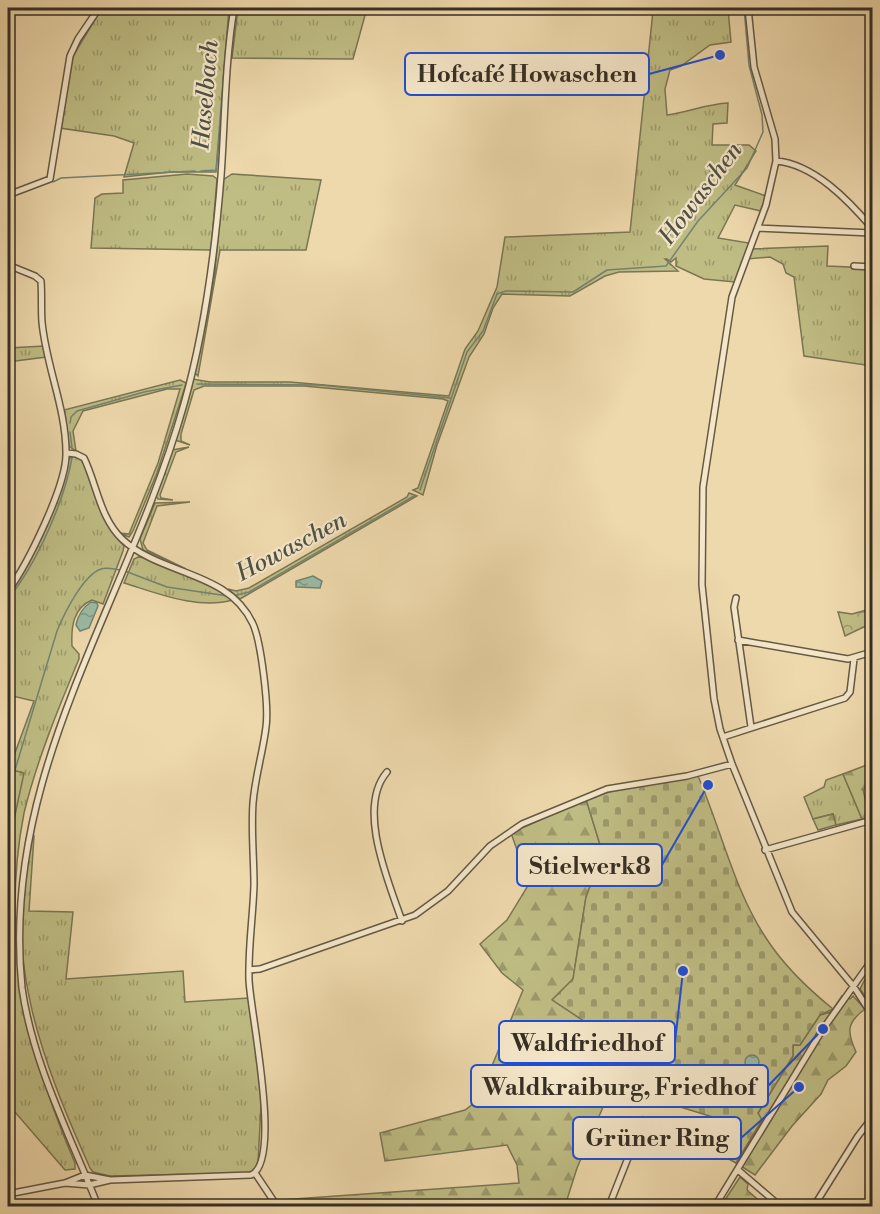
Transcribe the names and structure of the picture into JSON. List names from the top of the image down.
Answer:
{
  "water": ["Haselbach", "Howaschen"],
  "places": [
    "Hofcafé Howaschen",
    "Stielwerk8",
    "Waldfriedhof",
    "Waldkraiburg, Friedhof",
    "Grüner Ring"
  ]
}
